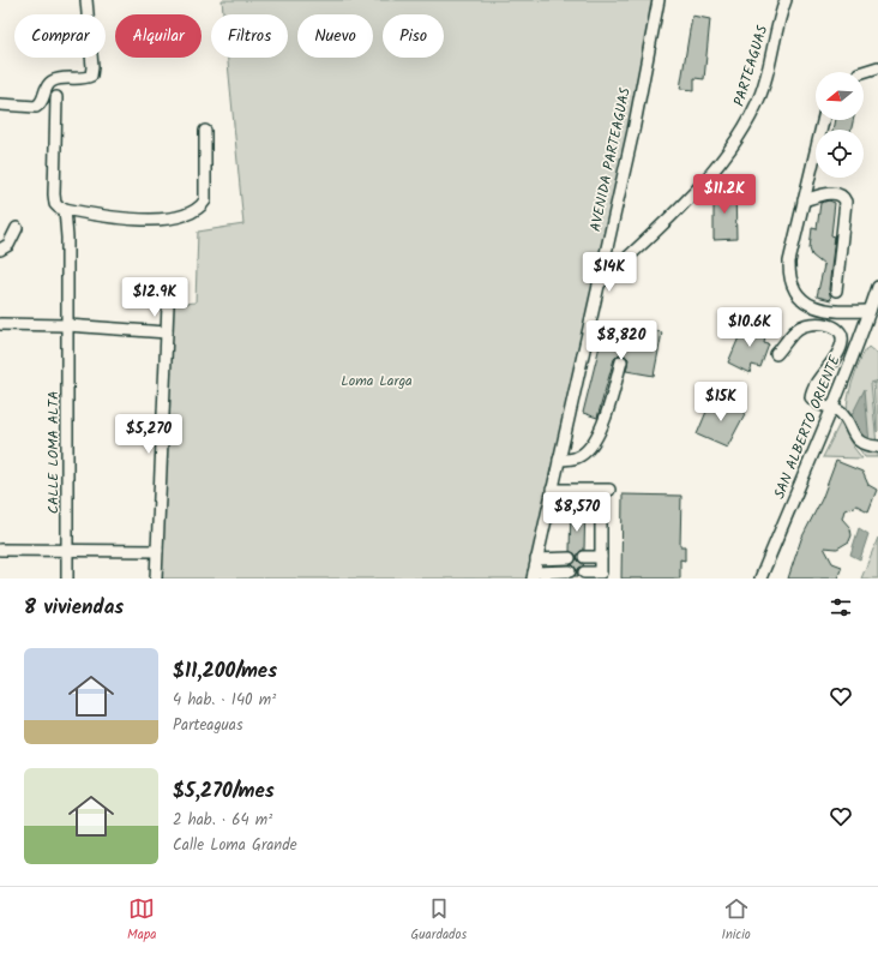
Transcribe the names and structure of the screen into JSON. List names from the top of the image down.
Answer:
{
  "streets": {
    "street": [
      "PARTEAGUAS",
      "AVENIDA PARTEAGUAS",
      "SAN ALBERTO ORIENTE",
      "CALLE LOMA ALTA"
    ]
  },
  "crossings": [
    ["PARTEAGUAS", "AVENIDA PARTEAGUAS"]
  ],
  "parks": ["Loma Larga"],
  "north": "left",
  "page": {
    "chip": [
      "Comprar",
      "Alquilar",
      "Filtros",
      "Nuevo",
      "Piso"
    ],
    "price": [
      "$11.2K",
      "$14K",
      "$12.9K",
      "$10.6K",
      "$8,820",
      "$15K",
      "$5,270",
      "$8,570"
    ],
    "heading": "8 viviendas",
    "list": [
      {
        "name": "$11,200/mes",
        "note": "4 hab. · 140 m² · Parteaguas"
      },
      {
        "name": "$5,270/mes",
        "note": "2 hab. · 64 m² · Calle Loma Grande"
      }
    ],
    "tabs": ["Mapa", "Guardados", "Inicio"]
  }
}
